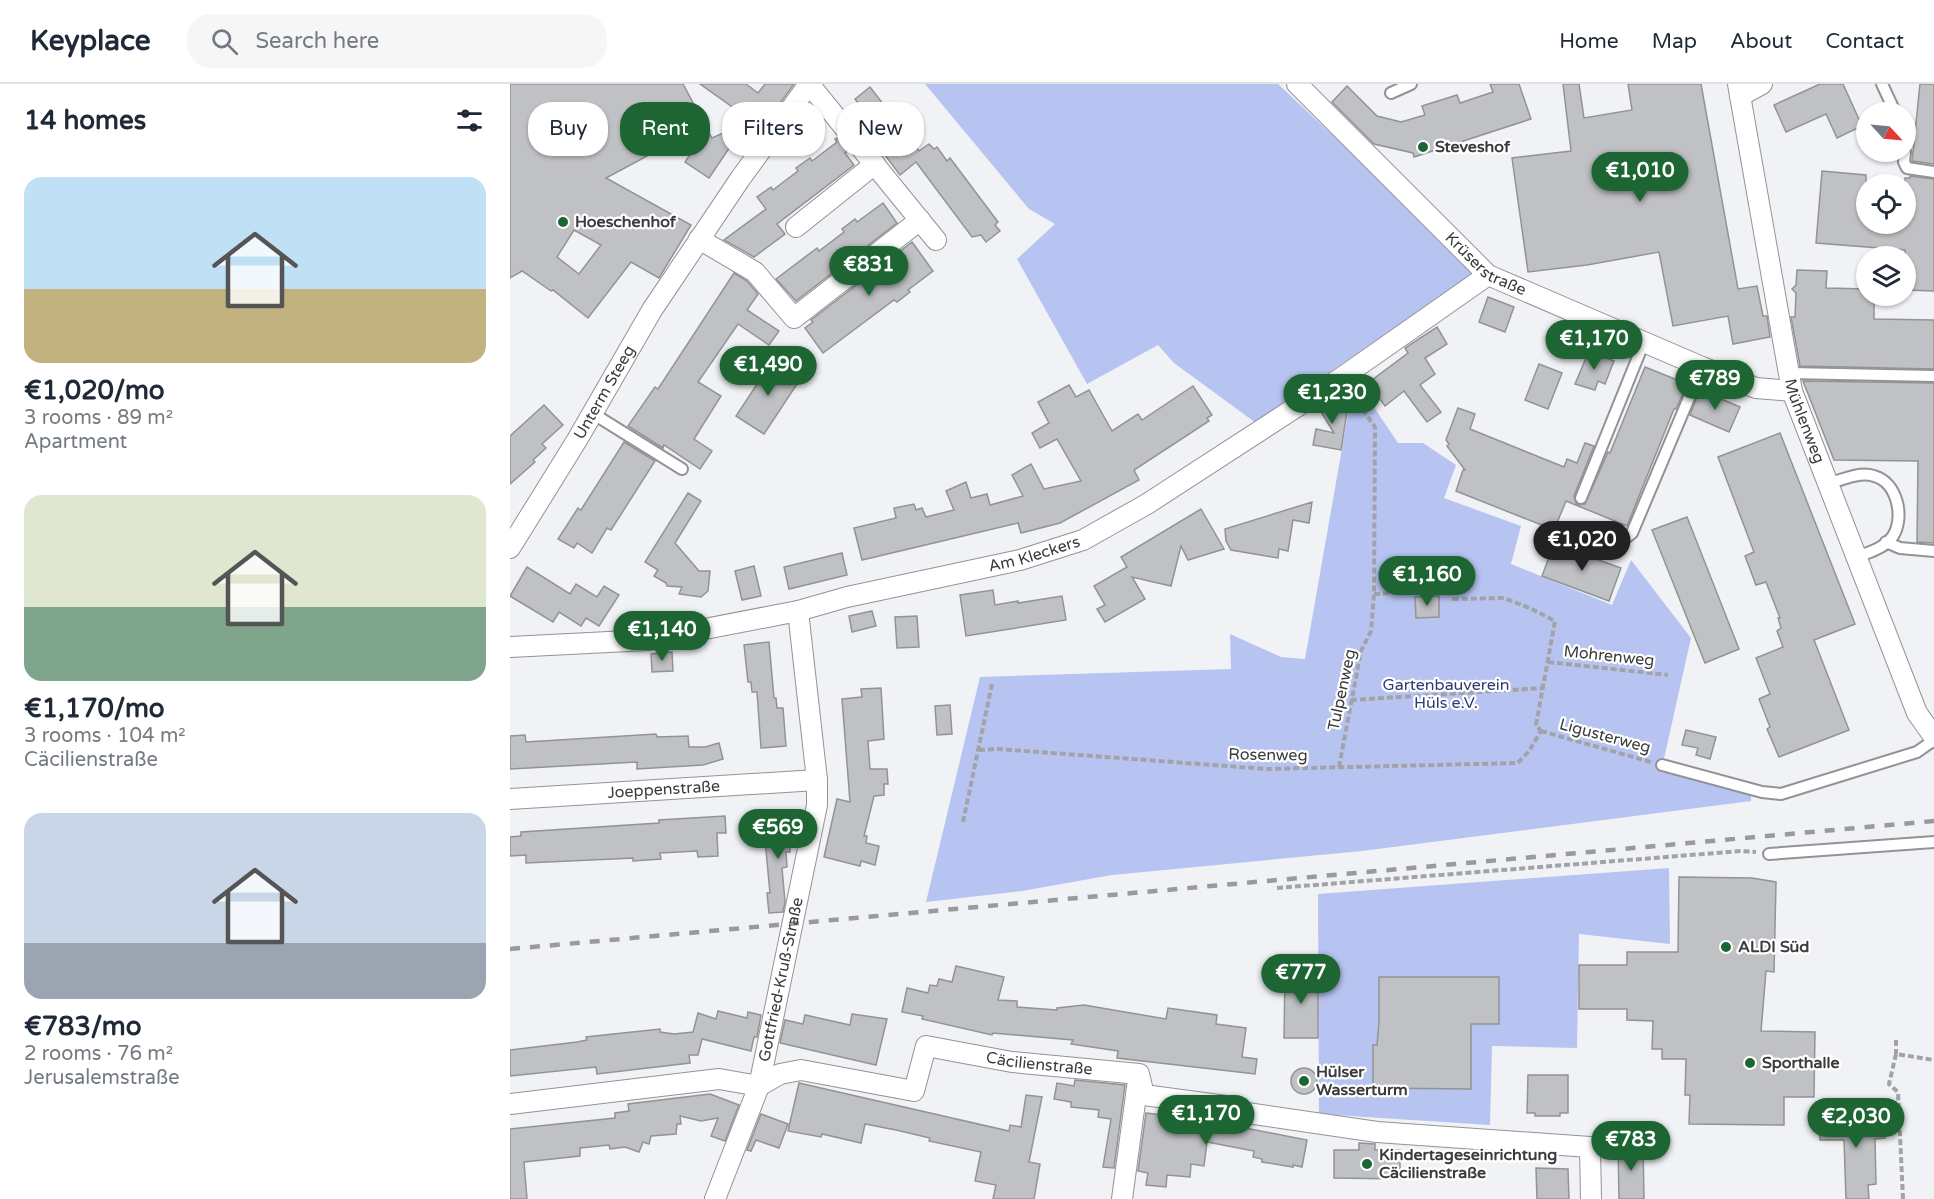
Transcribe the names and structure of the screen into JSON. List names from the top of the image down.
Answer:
{
  "streets": {
    "street": [
      "Krüserstraße",
      "Unterm Steeg",
      "Mühlenweg",
      "Am Kleckers",
      "Joeppenstraße",
      "Gottfried-Kruß-Straße",
      "Cäcilienstraße"
    ],
    "path": [
      "Mohrenweg",
      "Tulpenweg",
      "Ligusterweg",
      "Rosenweg"
    ]
  },
  "crossings": [
    ["Krüserstraße", "Mühlenweg"],
    ["Krüserstraße", "Am Kleckers"],
    ["Am Kleckers", "Tulpenweg"],
    ["Am Kleckers", "Gottfried-Kruß-Straße"],
    ["Tulpenweg", "Rosenweg"],
    ["Ligusterweg", "Rosenweg"],
    ["Joeppenstraße", "Gottfried-Kruß-Straße"],
    ["Gottfried-Kruß-Straße", "Cäcilienstraße"]
  ],
  "parks": ["Gartenbauverein Hüls e.V."],
  "places": [
    "Steveshof",
    "Hoeschenhof",
    "ALDI Süd",
    "Sporthalle",
    "Hülser Wasserturm",
    "Kindertageseinrichtung Cäcilienstraße"
  ],
  "north": "bottom right",
  "page": {
    "header": "Keyplace",
    "search": "Search here",
    "nav": [
      "Home",
      "Map",
      "About",
      "Contact"
    ],
    "heading": "14 homes",
    "chip": [
      "Buy",
      "Rent",
      "Filters",
      "New"
    ],
    "price": [
      "€1,010",
      "€831",
      "€1,170",
      "€1,490",
      "€789",
      "€1,230",
      "€1,020",
      "€1,160",
      "€1,140",
      "€569",
      "€777",
      "€1,170",
      "€2,030",
      "€783"
    ],
    "list": [
      {
        "name": "€1,020/mo",
        "note": "3 rooms · 89 m² · Apartment"
      },
      {
        "name": "€1,170/mo",
        "note": "3 rooms · 104 m² · Cäcilienstraße"
      },
      {
        "name": "€783/mo",
        "note": "2 rooms · 76 m² · Jerusalemstraße"
      }
    ]
  }
}
